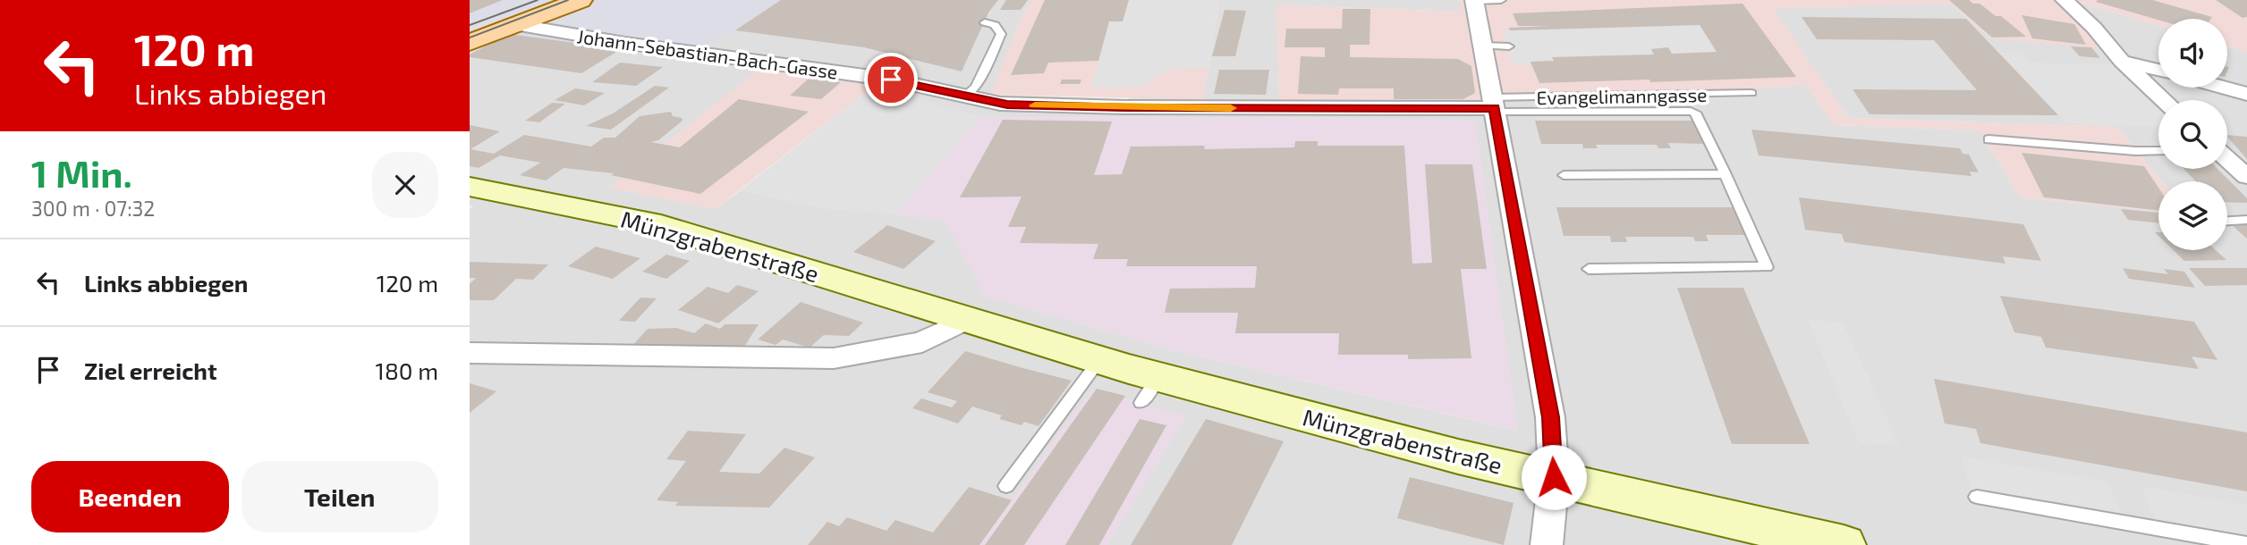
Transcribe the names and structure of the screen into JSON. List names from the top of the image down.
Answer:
{
  "streets": {
    "main road": ["Münzgrabenstraße"],
    "street": ["Johann-Sebastian-Bach-Gasse"],
    "lane": ["Evangelimanngasse"]
  },
  "crossings": [
    ["Johann-Sebastian-Bach-Gasse", "Evangelimanngasse"]
  ],
  "page": {
    "turn": ["120 m", "Links abbiegen"],
    "heading": ["1 Min.", "300 m · 07:32"],
    "list": [
      {
        "name": "Links abbiegen",
        "value": "120 m"
      },
      {
        "name": "Ziel erreicht",
        "value": "180 m"
      }
    ],
    "buttons": ["Beenden", "Teilen"]
  }
}
